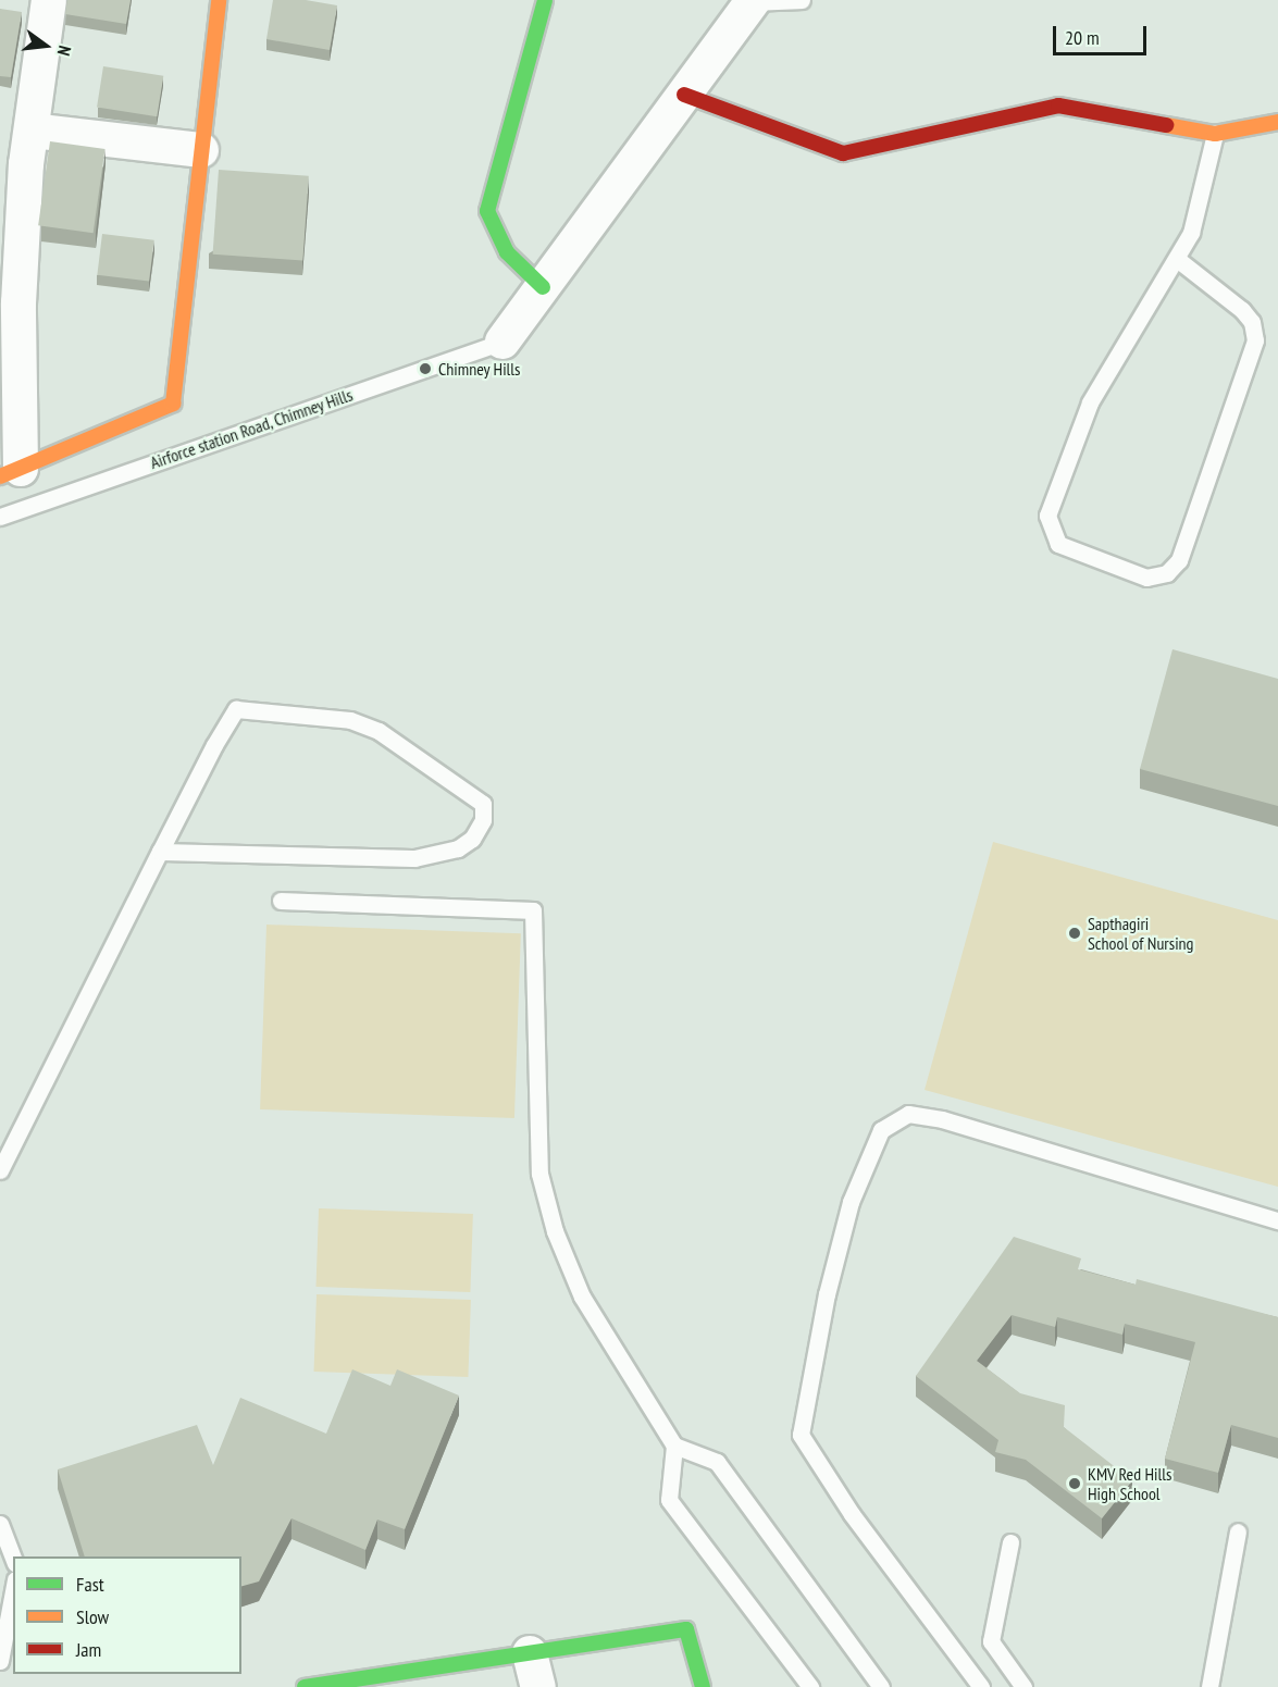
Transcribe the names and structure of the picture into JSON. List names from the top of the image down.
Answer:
{
  "streets": {
    "lane": ["Airforce station Road, Chimney Hills"]
  },
  "places": ["Chimney Hills", "Sapthagiri School of Nursing", "KMV Red Hills High School"],
  "legend": ["Fast", "Slow", "Jam"],
  "scale_bar": "20 m",
  "north": "right"
}
